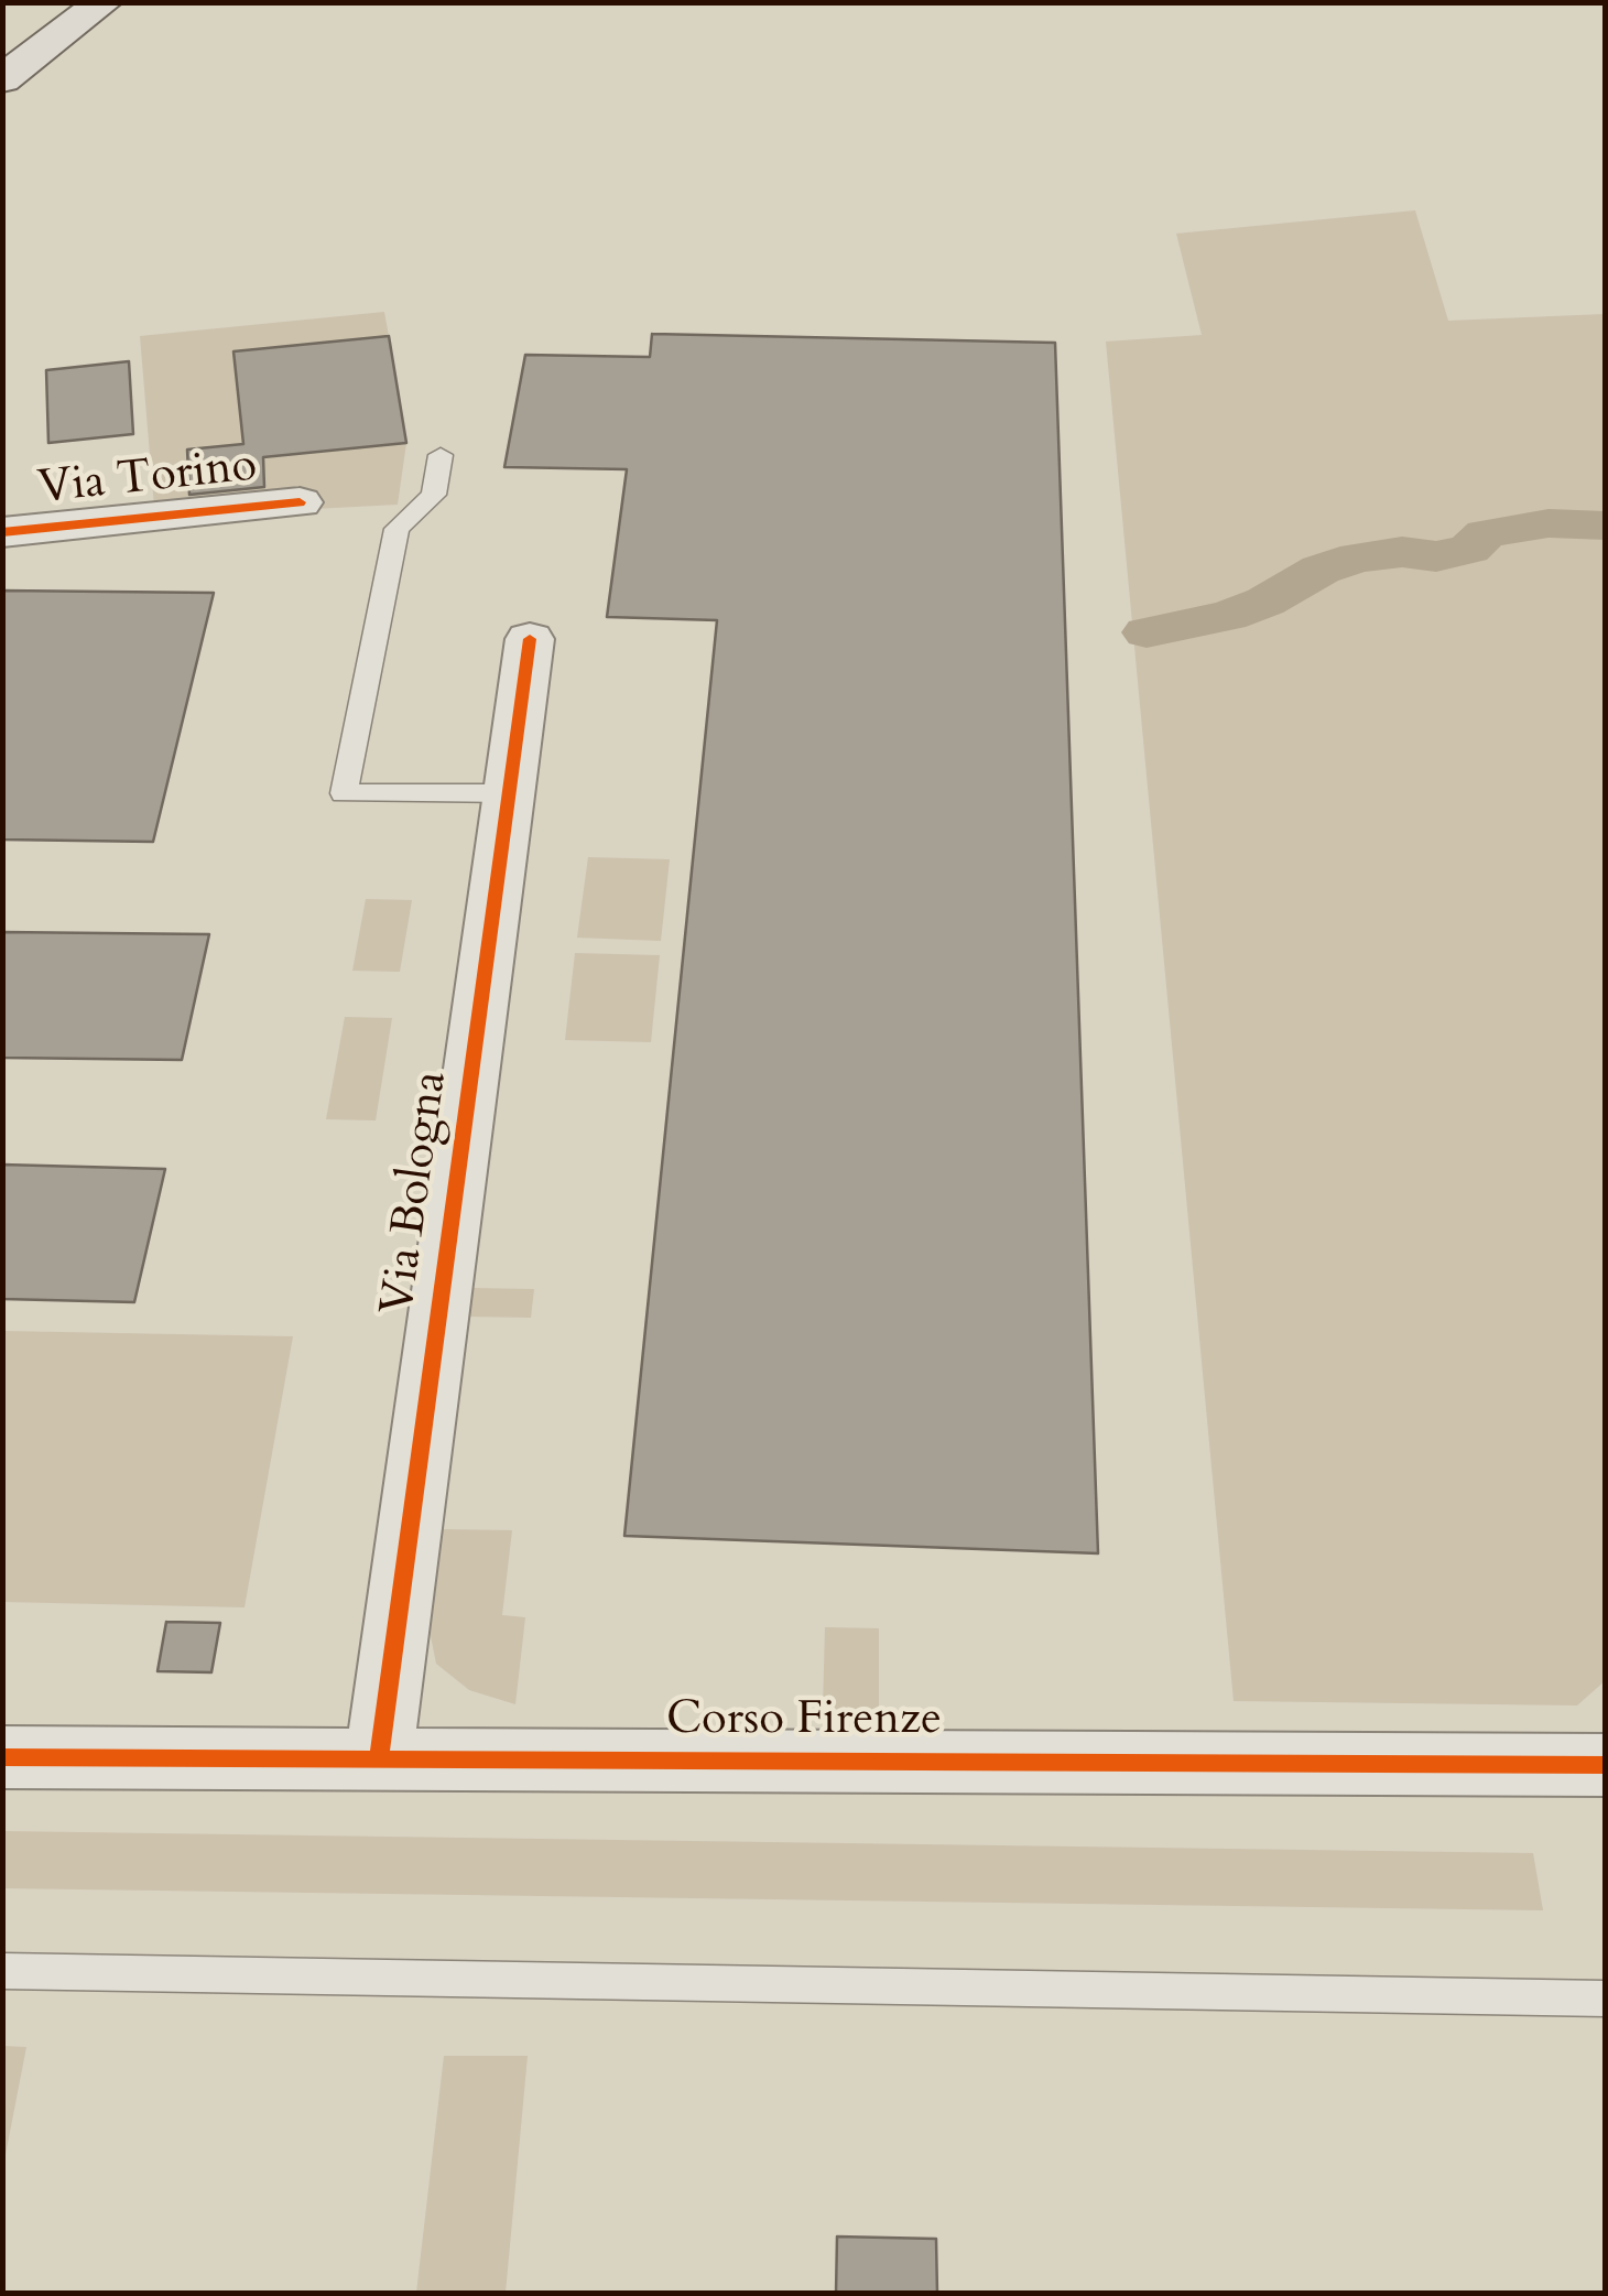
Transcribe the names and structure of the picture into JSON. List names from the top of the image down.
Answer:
{
  "streets": {
    "street": ["Via Torino", "Via Bologna", "Corso Firenze"]
  },
  "crossings": [
    ["Via Bologna", "Corso Firenze"]
  ]
}
